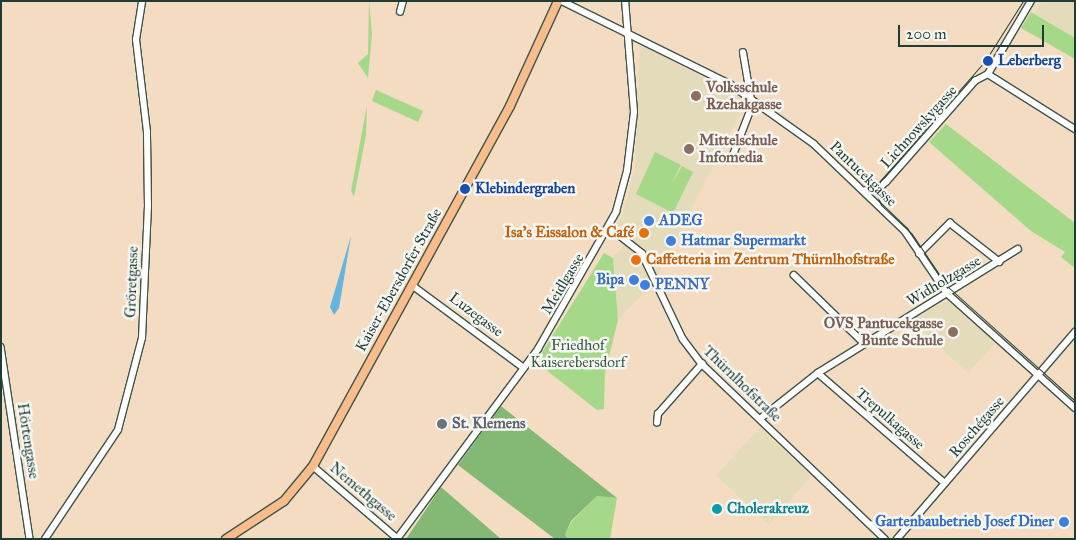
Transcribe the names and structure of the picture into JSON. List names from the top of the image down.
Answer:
{
  "streets": {
    "main road": ["Kaiser-Ebersdorfer Straße"],
    "street": [
      "Lichnowskygasse",
      "Pantucekgasse",
      "Widholzgasse",
      "Gröretgasse",
      "Meidlgasse",
      "Luzegasse",
      "Thürnlhofstraße",
      "Trepulkagasse",
      "Roschégasse",
      "Hörtengasse",
      "Nemethgasse"
    ]
  },
  "crossings": [
    ["Lichnowskygasse", "Pantucekgasse"],
    ["Pantucekgasse", "Widholzgasse"],
    ["Pantucekgasse", "Meidlgasse"],
    ["Pantucekgasse", "Roschégasse"],
    ["Kaiser-Ebersdorfer Straße", "Luzegasse"],
    ["Kaiser-Ebersdorfer Straße", "Nemethgasse"],
    ["Widholzgasse", "Thürnlhofstraße"],
    ["Widholzgasse", "Trepulkagasse"],
    ["Meidlgasse", "Luzegasse"],
    ["Meidlgasse", "Thürnlhofstraße"],
    ["Meidlgasse", "Nemethgasse"],
    ["Trepulkagasse", "Roschégasse"]
  ],
  "parks": ["Friedhof Kaiserebersdorf"],
  "places": [
    "Leberberg",
    "Volksschule Rzehakgasse",
    "Mittelschule Infomedia",
    "Klebindergraben",
    "ADEG",
    "Isa's Eissalon & Café",
    "Hatmar Supermarkt",
    "Caffetteria im Zentrum Thürnlhofstraße",
    "Bipa",
    "PENNY",
    "OVS Pantucekgasse Bunte Schule",
    "St. Klemens",
    "Cholerakreuz",
    "Gartenbaubetrieb Josef Diner"
  ],
  "scale_bar": "200 m"
}
